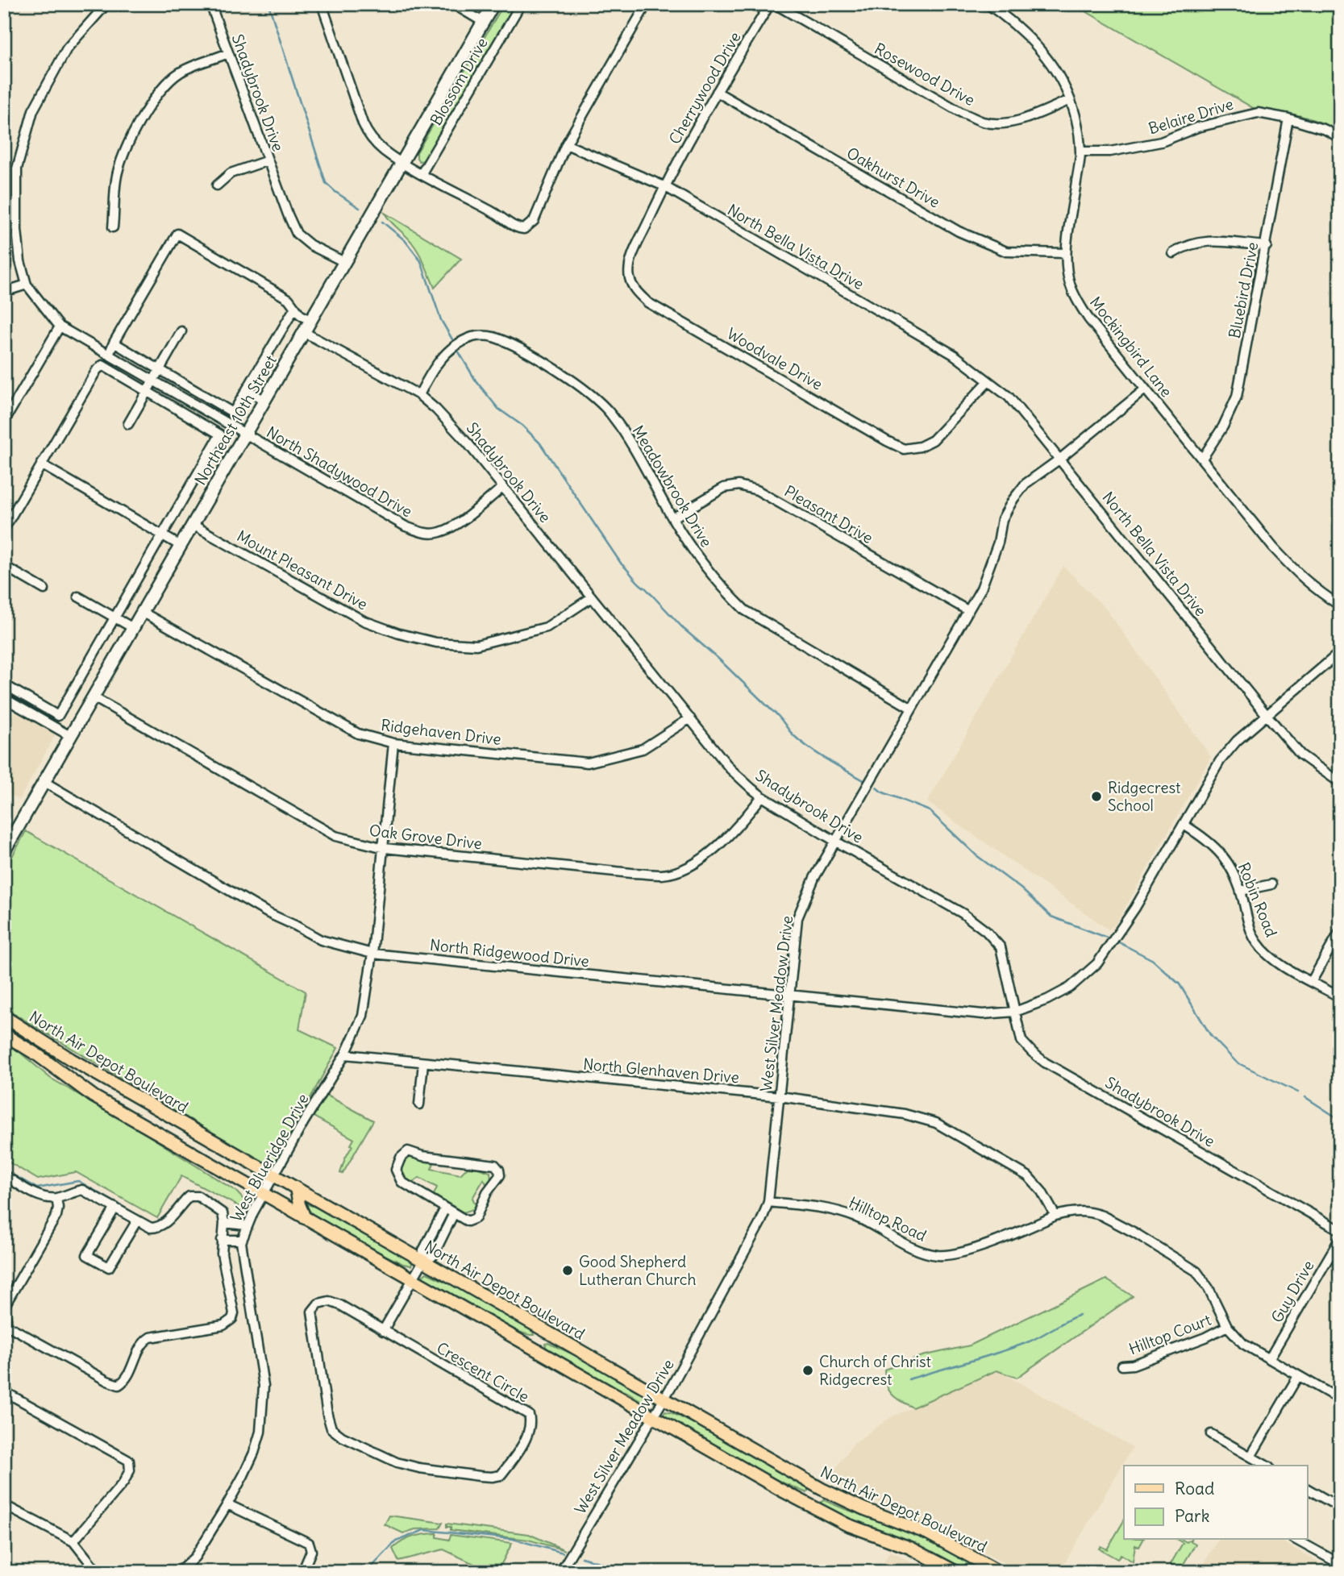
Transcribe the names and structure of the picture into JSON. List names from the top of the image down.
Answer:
{
  "streets": {
    "main road": ["Northeast 10th Street", "North Air Depot Boulevard"],
    "street": [
      "Rosewood Drive",
      "Blossom Drive",
      "Cherrywood Drive",
      "Shadybrook Drive",
      "Belaire Drive",
      "Oakhurst Drive",
      "North Bella Vista Drive",
      "Bluebird Drive",
      "Mockingbird Lane",
      "Woodvale Drive",
      "North Shadywood Drive",
      "Meadowbrook Drive",
      "Pleasant Drive",
      "Mount Pleasant Drive",
      "Ridgehaven Drive",
      "Oak Grove Drive",
      "Robin Road",
      "North Ridgewood Drive",
      "West Silver Meadow Drive",
      "North Glenhaven Drive",
      "West Blueridge Drive",
      "Hilltop Road",
      "Guy Drive",
      "Hilltop Court",
      "Crescent Circle"
    ]
  },
  "crossings": [
    ["Rosewood Drive", "Mockingbird Lane"],
    ["Cherrywood Drive", "Oakhurst Drive"],
    ["Cherrywood Drive", "North Bella Vista Drive"],
    ["Cherrywood Drive", "Woodvale Drive"],
    ["Shadybrook Drive", "Northeast 10th Street"],
    ["Shadybrook Drive", "North Shadywood Drive"],
    ["Shadybrook Drive", "Meadowbrook Drive"],
    ["Shadybrook Drive", "Mount Pleasant Drive"],
    ["Shadybrook Drive", "Ridgehaven Drive"],
    ["Shadybrook Drive", "Oak Grove Drive"],
    ["Shadybrook Drive", "North Ridgewood Drive"],
    ["Shadybrook Drive", "West Silver Meadow Drive"],
    ["Belaire Drive", "Bluebird Drive"],
    ["Belaire Drive", "Mockingbird Lane"],
    ["Oakhurst Drive", "Mockingbird Lane"],
    ["North Bella Vista Drive", "Woodvale Drive"],
    ["North Bella Vista Drive", "North Ridgewood Drive"],
    ["North Bella Vista Drive", "West Silver Meadow Drive"],
    ["Bluebird Drive", "Mockingbird Lane"],
    ["Mockingbird Lane", "West Silver Meadow Drive"],
    ["Northeast 10th Street", "North Shadywood Drive"],
    ["Northeast 10th Street", "Mount Pleasant Drive"],
    ["Northeast 10th Street", "Ridgehaven Drive"],
    ["Northeast 10th Street", "Oak Grove Drive"],
    ["Northeast 10th Street", "North Ridgewood Drive"],
    ["Meadowbrook Drive", "Pleasant Drive"],
    ["Meadowbrook Drive", "West Silver Meadow Drive"],
    ["Pleasant Drive", "West Silver Meadow Drive"],
    ["Ridgehaven Drive", "West Blueridge Drive"],
    ["Oak Grove Drive", "West Blueridge Drive"],
    ["Robin Road", "North Ridgewood Drive"],
    ["North Ridgewood Drive", "West Silver Meadow Drive"],
    ["North Ridgewood Drive", "West Blueridge Drive"],
    ["West Silver Meadow Drive", "North Air Depot Boulevard"],
    ["West Silver Meadow Drive", "North Glenhaven Drive"],
    ["West Silver Meadow Drive", "Hilltop Road"],
    ["North Air Depot Boulevard", "West Blueridge Drive"],
    ["North Glenhaven Drive", "West Blueridge Drive"],
    ["North Glenhaven Drive", "Hilltop Road"]
  ],
  "places": ["Ridgecrest School", "Good Shepherd Lutheran Church", "Church of Christ Ridgecrest"],
  "legend": ["Road", "Park"]
}
